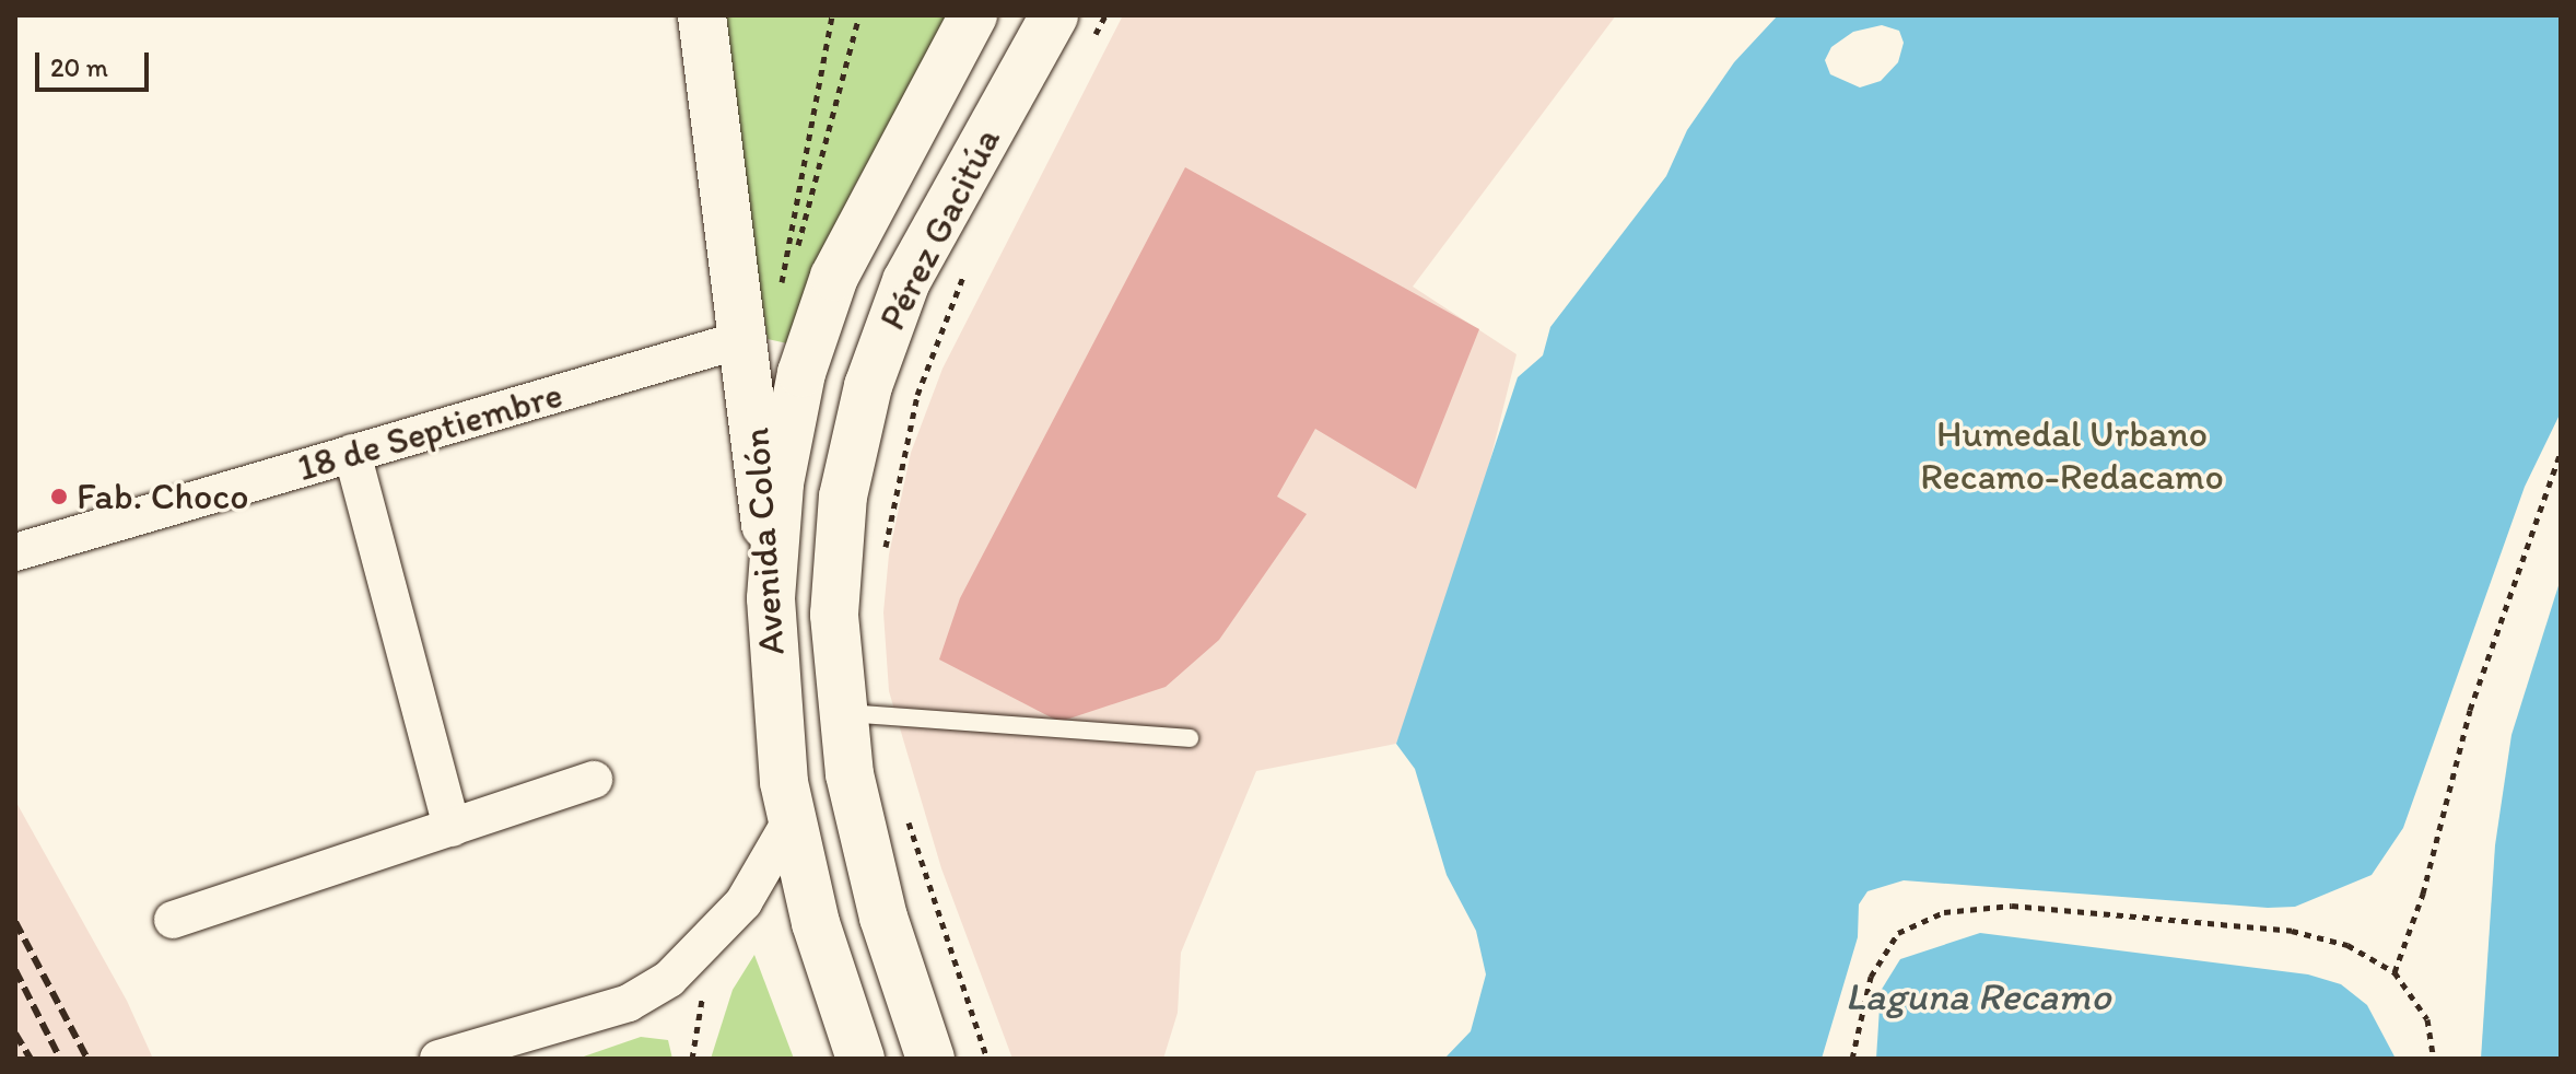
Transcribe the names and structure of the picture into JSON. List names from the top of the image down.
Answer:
{
  "streets": {
    "main road": ["Pérez Gacitúa", "Avenida Colón"],
    "street": ["18 de Septiembre"]
  },
  "crossings": [
    ["Pérez Gacitúa", "Avenida Colón"],
    ["18 de Septiembre", "Avenida Colón"]
  ],
  "water": ["Laguna Recamo"],
  "parks": ["Humedal Urbano Recamo-Redacamo"],
  "places": ["Fab. Choco"],
  "scale_bar": "20 m"
}
